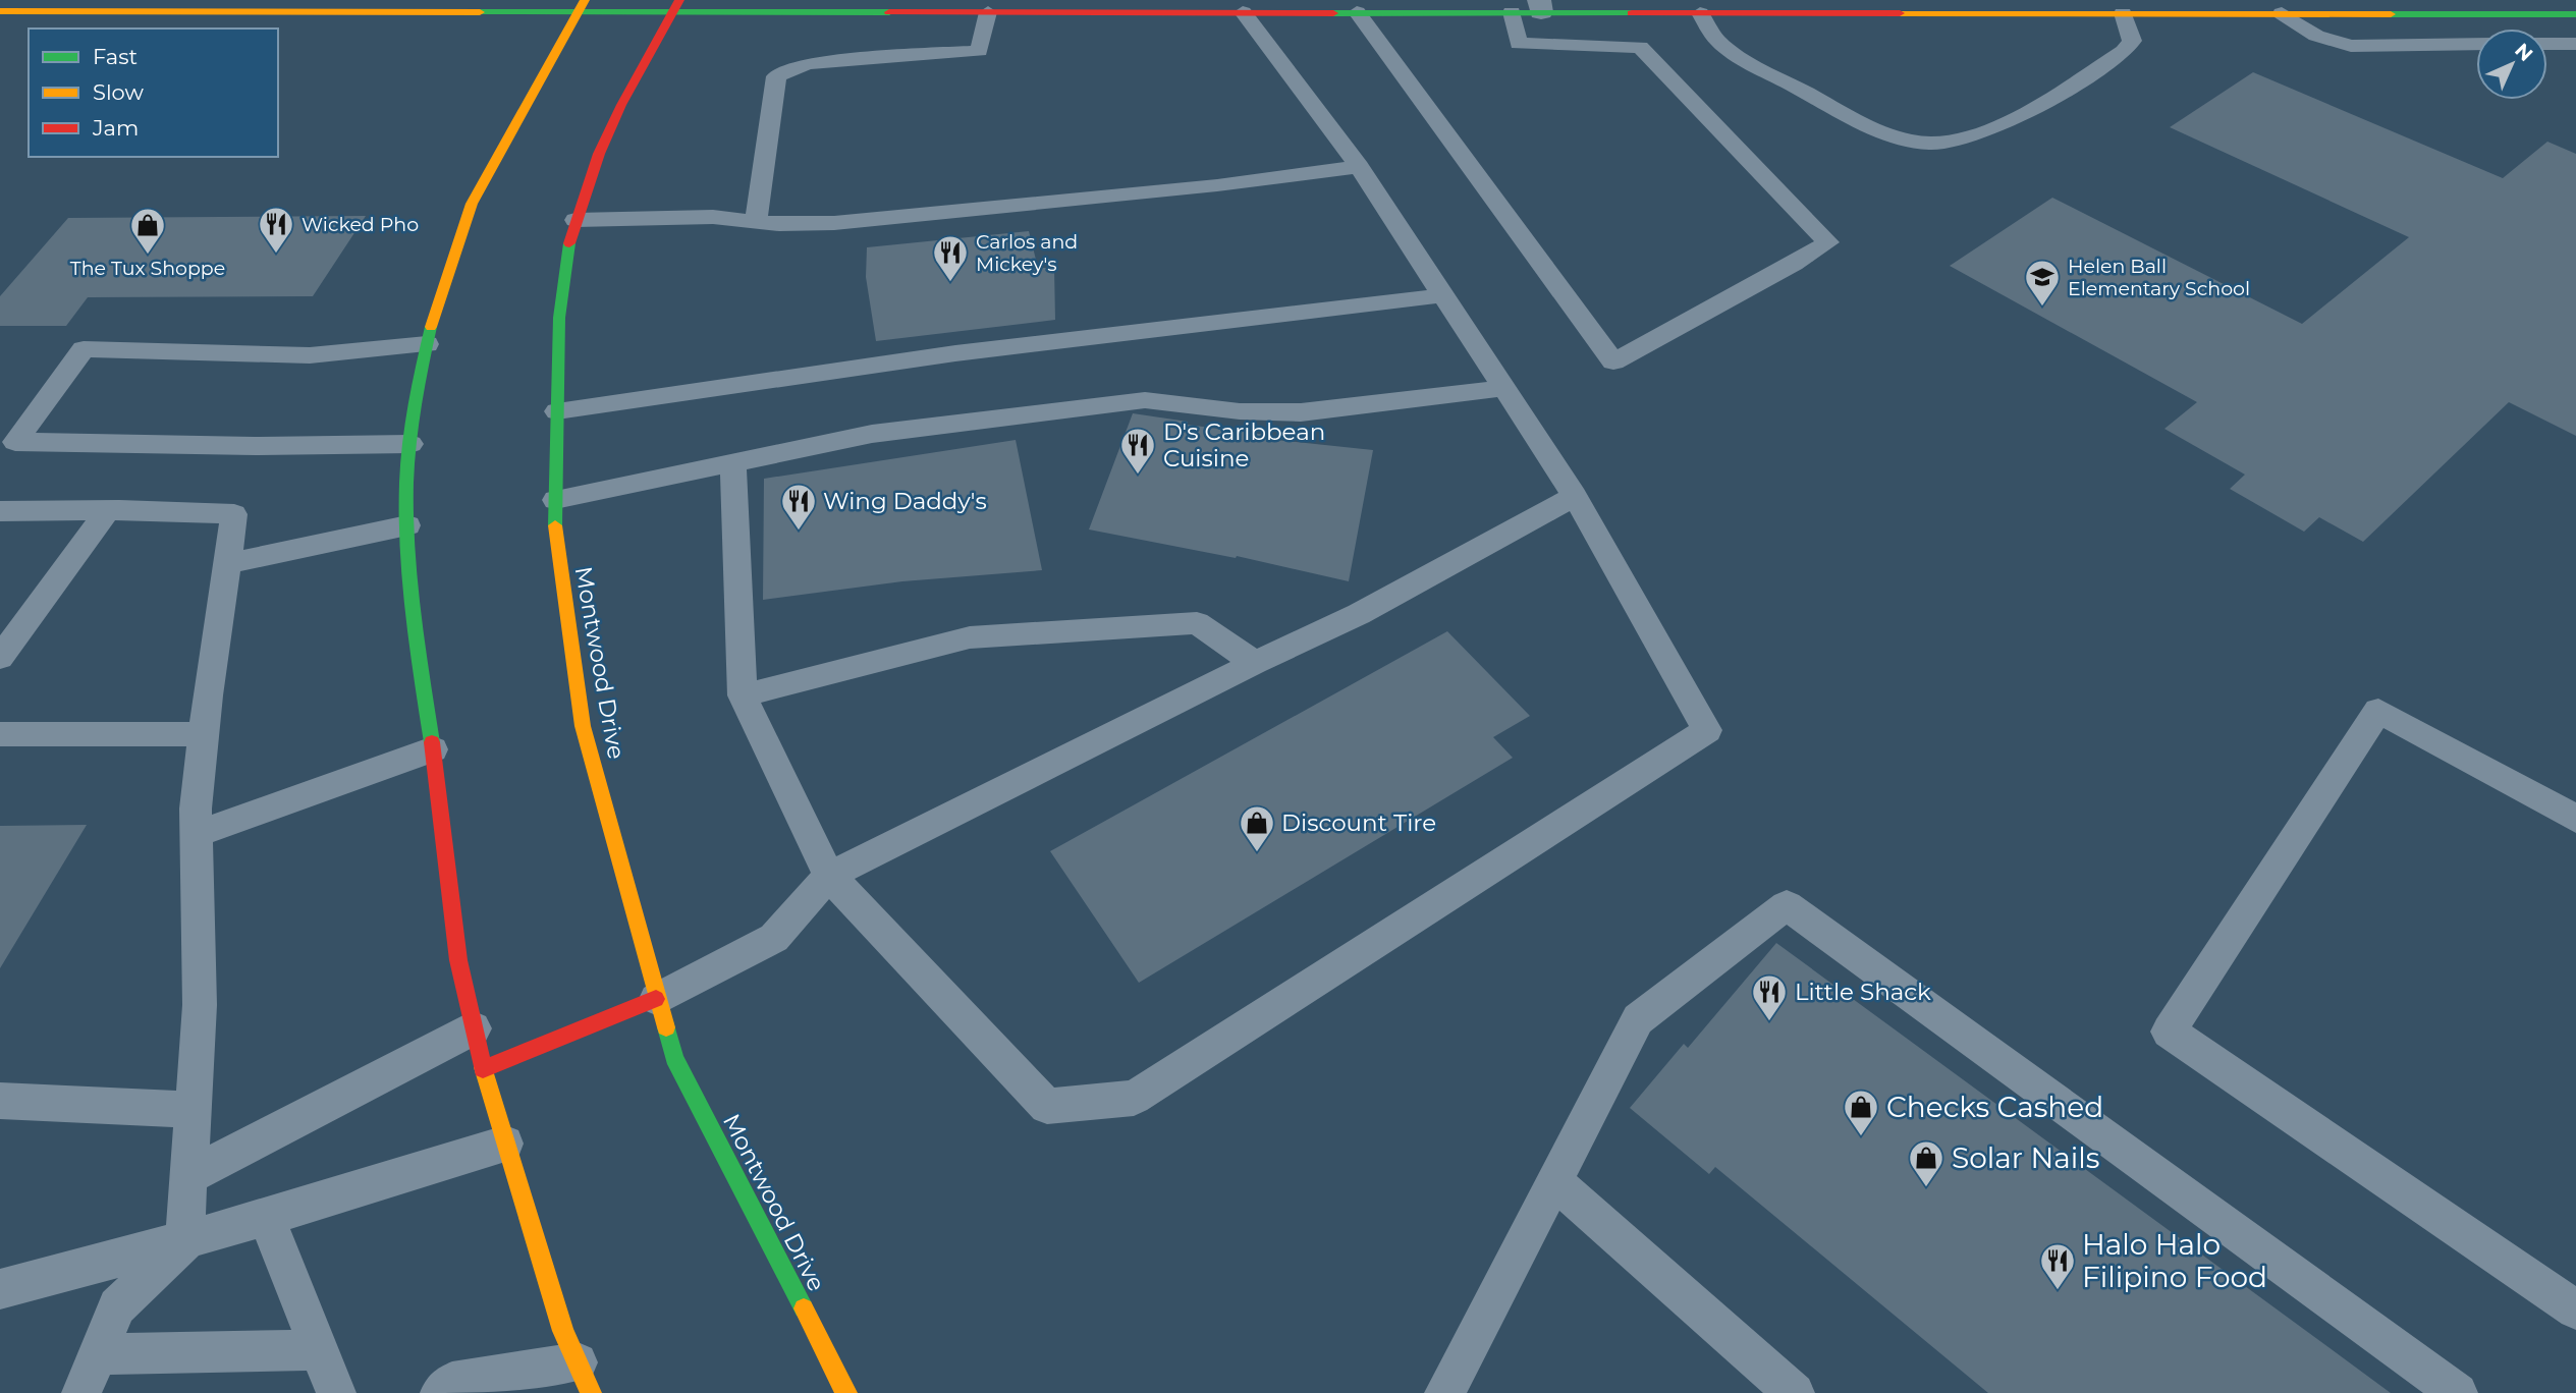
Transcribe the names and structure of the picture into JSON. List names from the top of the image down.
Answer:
{
  "streets": {
    "main road": ["Montwood Drive"]
  },
  "places": {
    "restaurant": [
      "Wicked Pho",
      "Carlos and Mickey's",
      "D's Caribbean Cuisine",
      "Wing Daddy's",
      "Little Shack",
      "Halo Halo Filipino Food"
    ],
    "shop": [
      "The Tux Shoppe",
      "Discount Tire",
      "Checks Cashed",
      "Solar Nails"
    ],
    "school or university": ["Helen Ball Elementary School"]
  },
  "legend": ["Fast", "Slow", "Jam"],
  "north": "top right"
}
